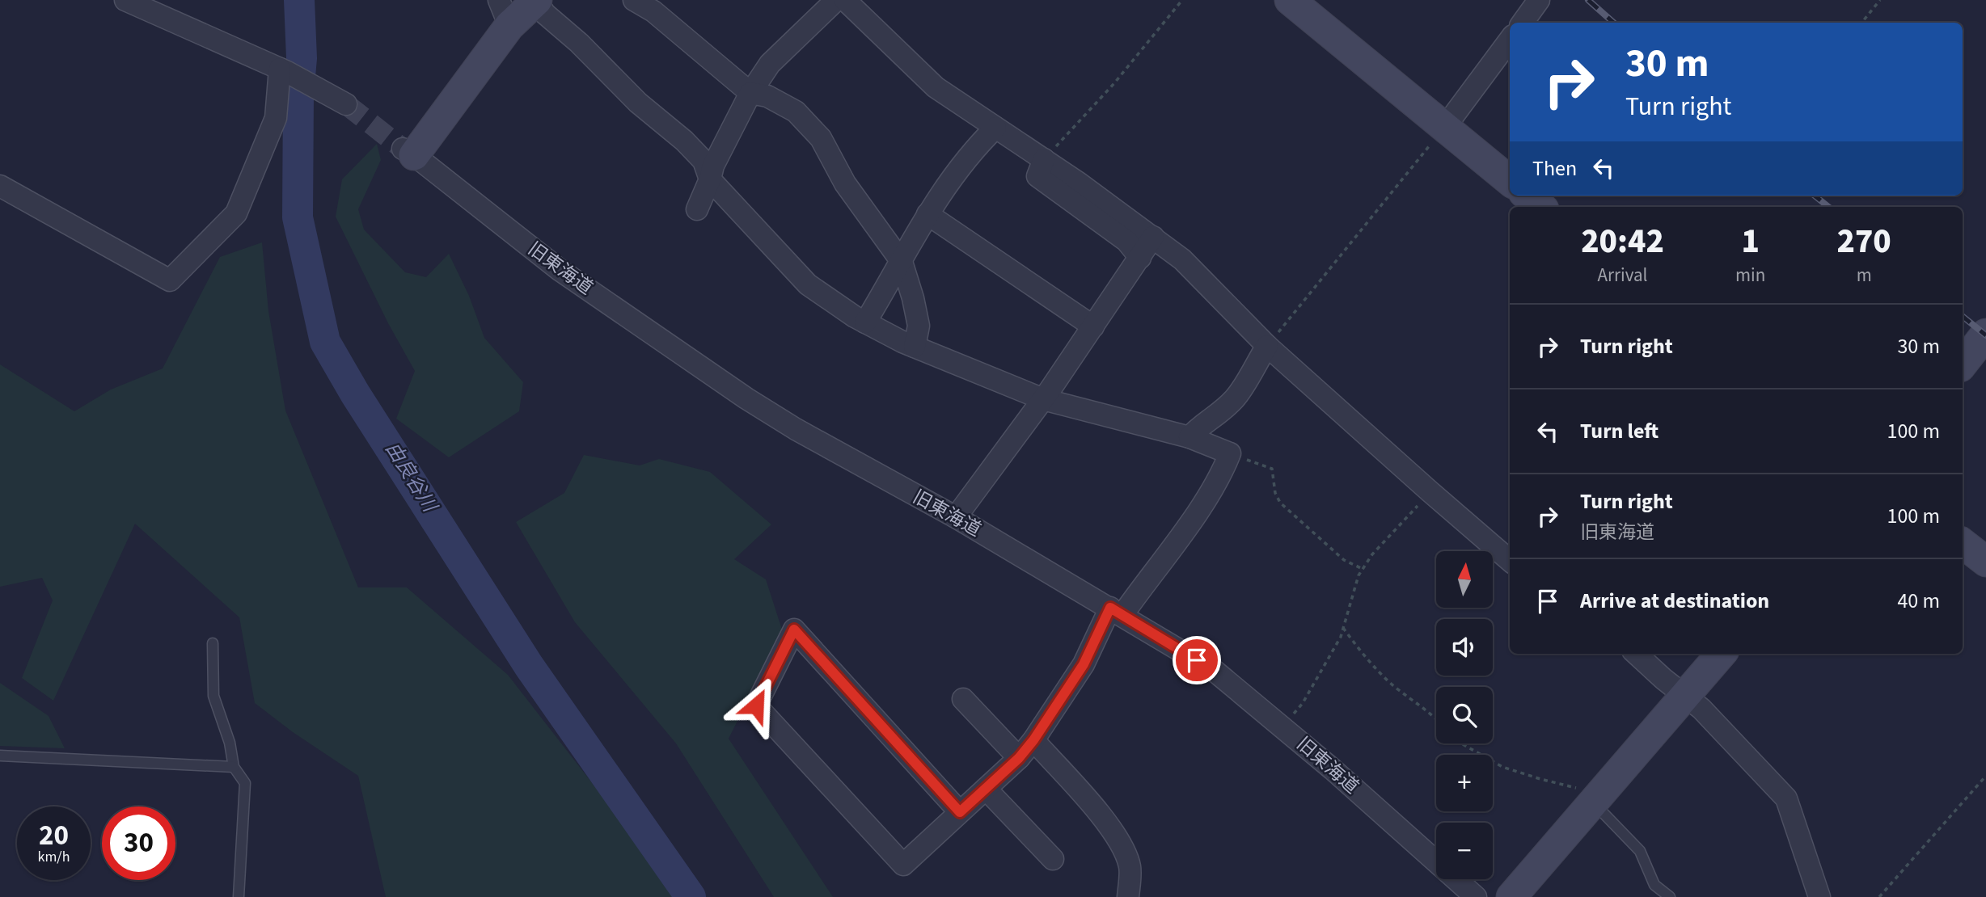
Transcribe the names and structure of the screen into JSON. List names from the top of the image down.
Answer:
{
  "streets": {
    "street": ["旧東海道"]
  },
  "water": ["由良谷川"],
  "north": "top",
  "page": {
    "turn": ["30 m", "Turn right"],
    "then": "Then",
    "eta": [
      "20:42",
      "Arrival",
      "1",
      "min",
      "270",
      "m"
    ],
    "list": [
      {
        "name": "Turn right",
        "value": "30 m"
      },
      {
        "name": "Turn left",
        "value": "100 m"
      },
      {
        "name": "Turn right",
        "note": "旧東海道",
        "value": "100 m"
      },
      {
        "name": "Arrive at destination",
        "value": "40 m"
      }
    ],
    "map_buttons": ["+", "−"],
    "speed": "20 km/h",
    "limit": "30"
  }
}
